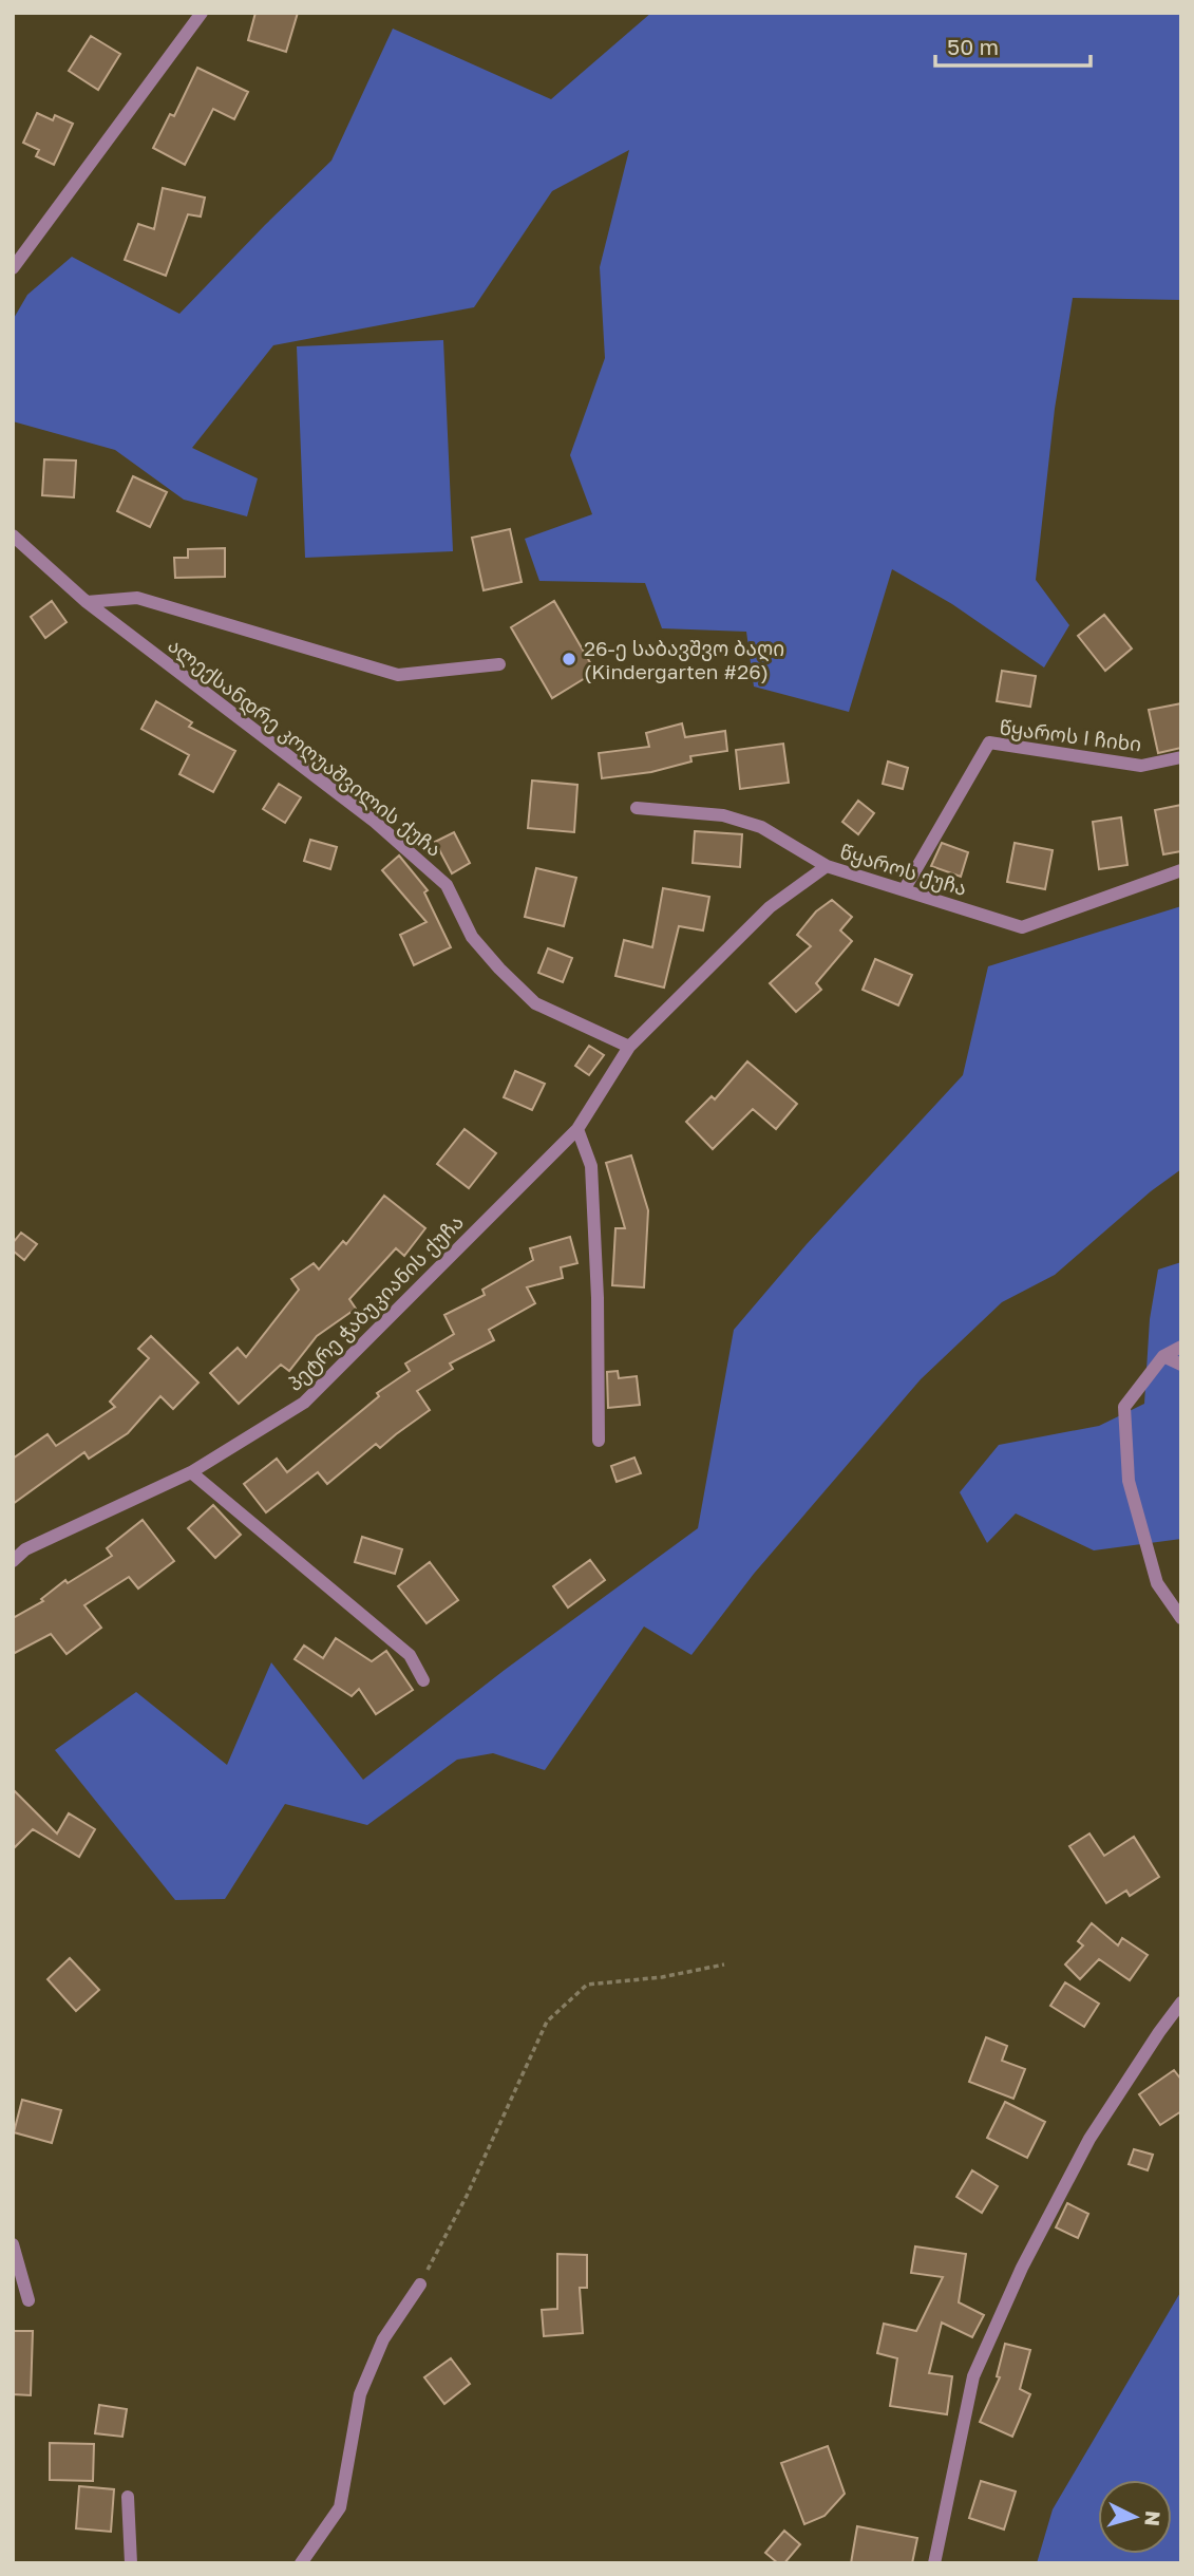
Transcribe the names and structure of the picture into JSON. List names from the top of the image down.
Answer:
{
  "streets": {
    "street": [
      "წყაროს I ჩიხი",
      "ალექსანდრე კოღუაშვილის ქუჩა",
      "წყაროს ქუჩა",
      "პეტრე ჭაბუკიანის ქუჩა"
    ]
  },
  "crossings": [
    ["წყაროს I ჩიხი", "წყაროს ქუჩა"],
    ["ალექსანდრე კოღუაშვილის ქუჩა", "წყაროს ქუჩა"],
    ["ალექსანდრე კოღუაშვილის ქუჩა", "პეტრე ჭაბუკიანის ქუჩა"],
    ["წყაროს ქუჩა", "პეტრე ჭაბუკიანის ქუჩა"]
  ],
  "places": ["26-ე საბავშვო ბაღი (Kindergarten #26)"],
  "scale_bar": "50 m",
  "north": "right"
}
